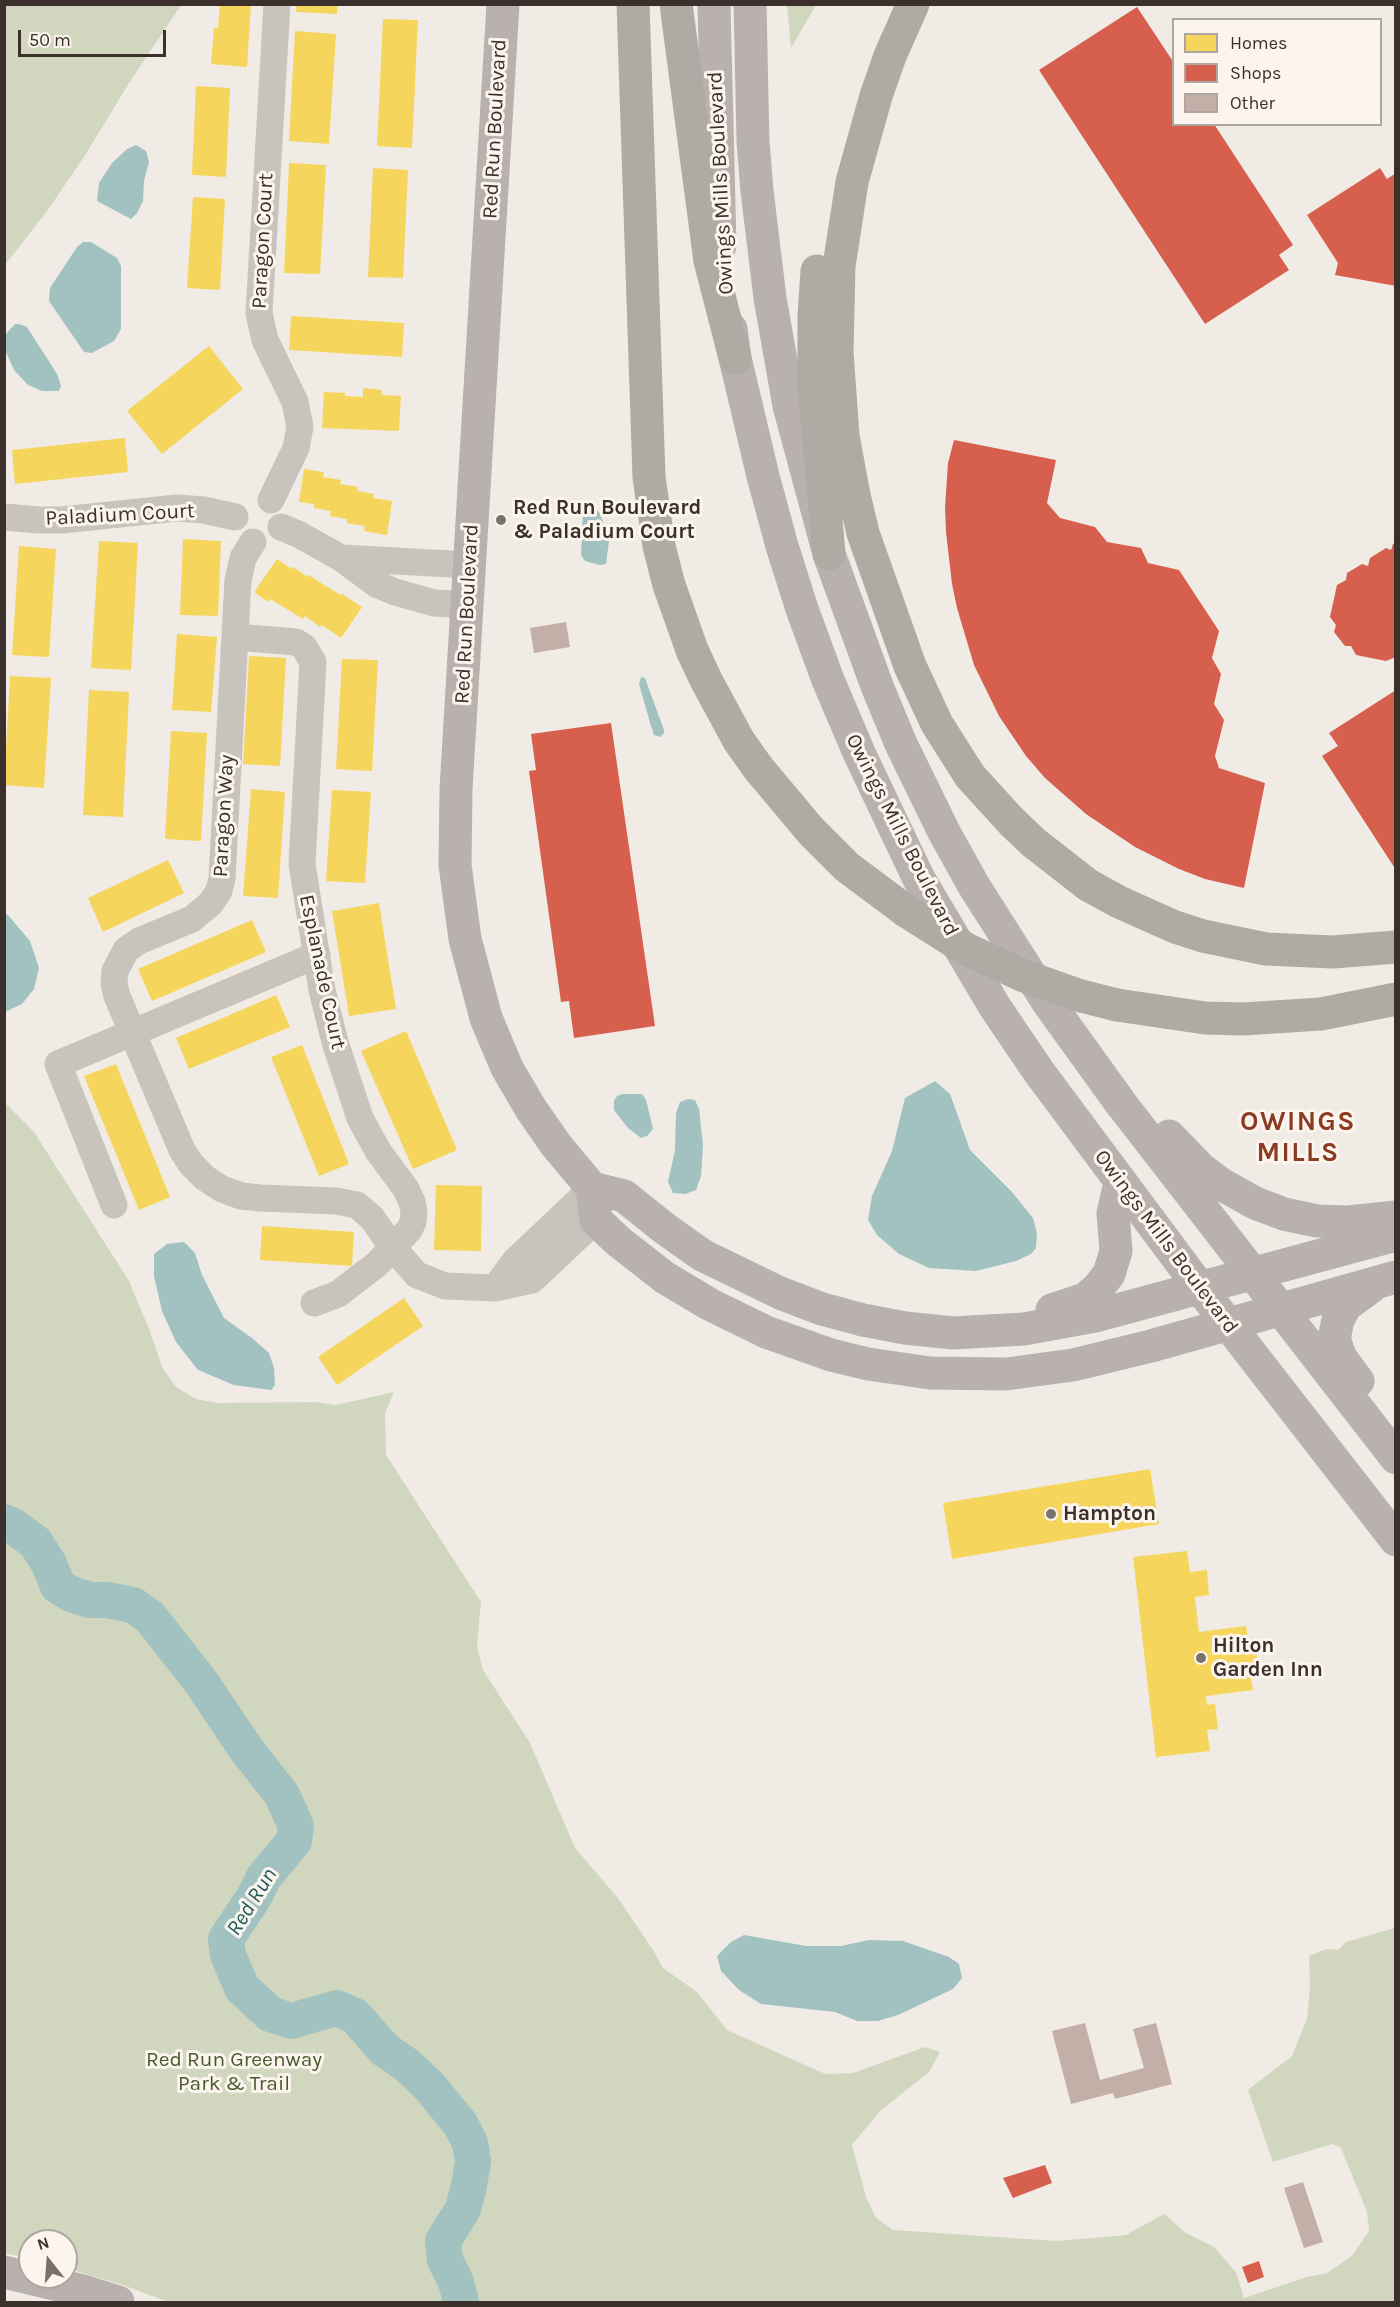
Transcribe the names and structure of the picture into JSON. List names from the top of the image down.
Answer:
{
  "streets": {
    "main road": ["Red Run Boulevard", "Owings Mills Boulevard"],
    "street": [
      "Paragon Court",
      "Paladium Court",
      "Paragon Way",
      "Esplanade Court"
    ]
  },
  "crossings": [
    ["Red Run Boulevard", "Owings Mills Boulevard"],
    ["Red Run Boulevard", "Paragon Way"],
    ["Paragon Court", "Paladium Court"],
    ["Paragon Court", "Paragon Way"],
    ["Paladium Court", "Paragon Way"],
    ["Paragon Way", "Esplanade Court"]
  ],
  "districts": ["OWINGS MILLS"],
  "water": ["Red Run"],
  "parks": ["Red Run Greenway Park & Trail"],
  "places": ["Red Run Boulevard & Paladium Court", "Hampton", "Hilton Garden Inn"],
  "legend": ["Homes", "Shops", "Other"],
  "scale_bar": "50 m",
  "north": "top"
}
